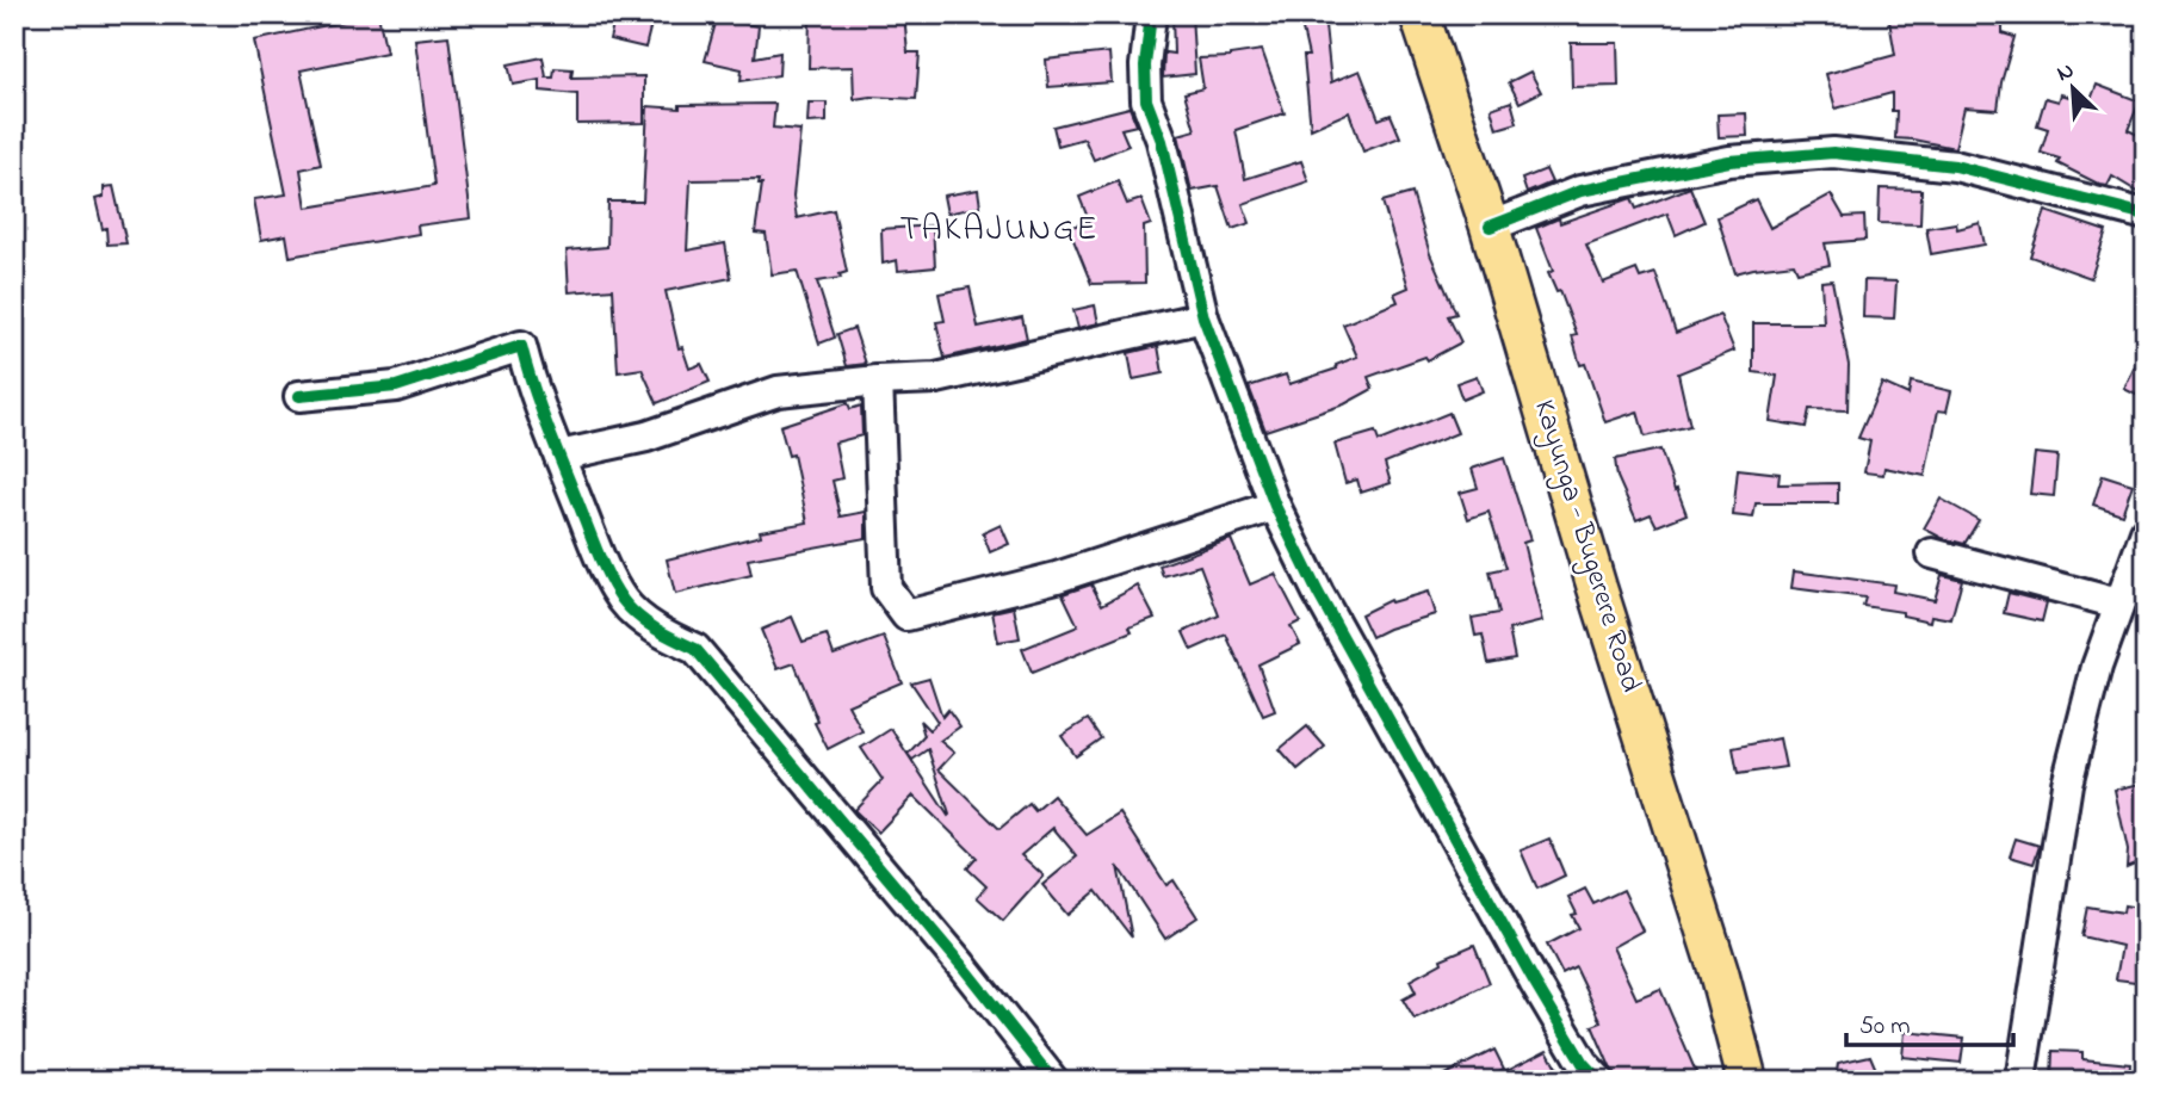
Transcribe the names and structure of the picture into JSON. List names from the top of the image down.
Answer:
{
  "streets": {
    "main road": ["Kayunga - Bugerere Road"]
  },
  "districts": ["TAKAJUNGE"],
  "scale_bar": "50 m",
  "north": "top left"
}
